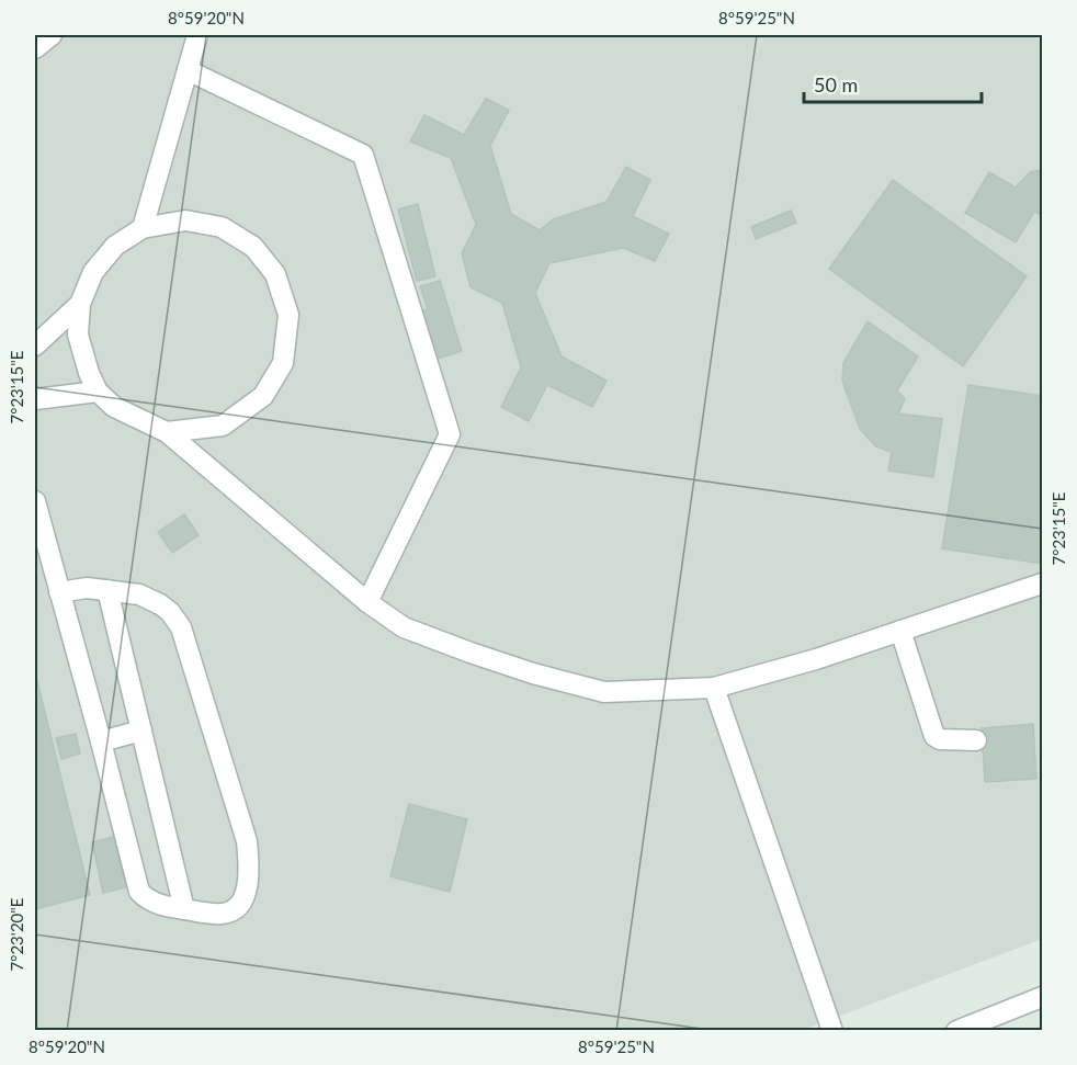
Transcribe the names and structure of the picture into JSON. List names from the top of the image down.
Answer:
{
  "scale_bar": "50 m",
  "coordinates": [
    "8°59'20\"N",
    "8°59'25\"N",
    "7°23'15\"E",
    "7°23'20\"E"
  ]
}
